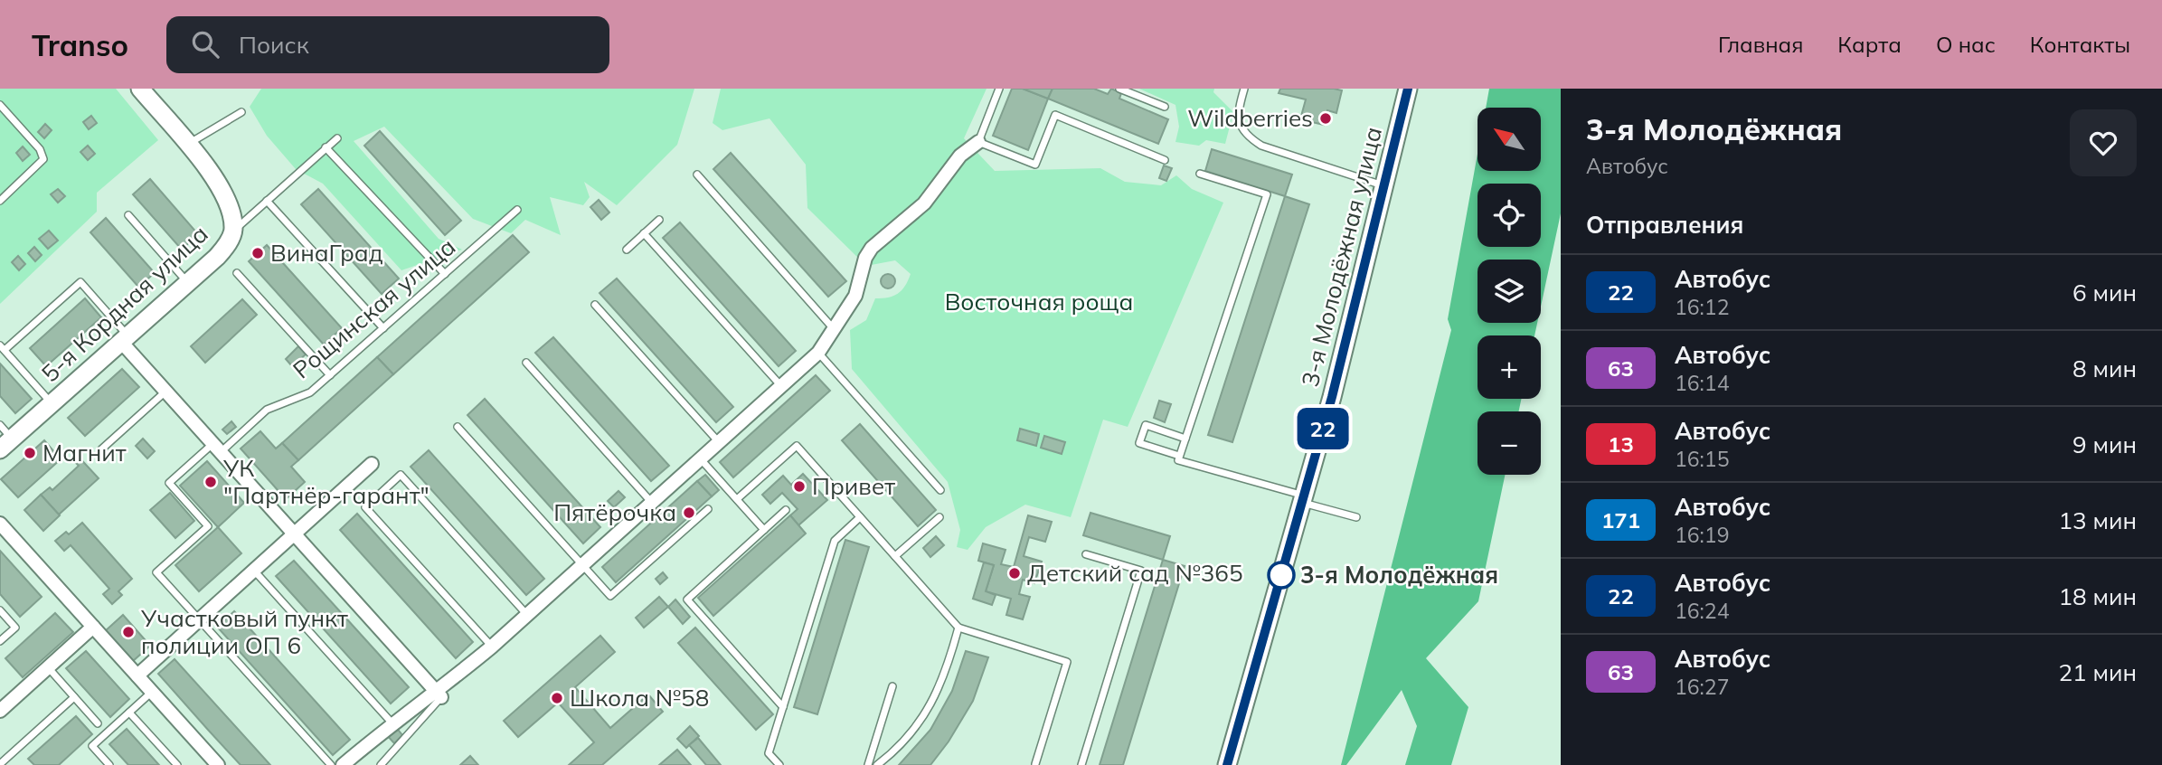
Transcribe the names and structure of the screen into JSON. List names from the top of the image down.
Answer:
{
  "streets": {
    "main road": ["3-я Молодёжная улица", "5-я Кордная улица"],
    "lane": ["Рощинская улица"]
  },
  "parks": ["Восточная роща"],
  "places": [
    "Wildberries",
    "ВинаГрад",
    "Магнит",
    "УК \"Партнёр-гарант\"",
    "Привет",
    "Пятёрочка",
    "Детский сад №365",
    "3-я Молодёжная",
    "Участковый пункт полиции ОП 6",
    "Школа №58"
  ],
  "lines": ["bus line 22"],
  "north": "top left",
  "page": {
    "header": "Transo",
    "search": "Поиск",
    "nav": [
      "Главная",
      "Карта",
      "О нас",
      "Контакты"
    ],
    "on_map": "22",
    "heading": [
      ["3-я Молодёжная", "Автобус"],
      "Отправления"
    ],
    "map_buttons": ["+", "−"],
    "list": [
      {
        "mark": "22",
        "name": "Автобус",
        "note": "16:12",
        "value": "6 мин"
      },
      {
        "mark": "63",
        "name": "Автобус",
        "note": "16:14",
        "value": "8 мин"
      },
      {
        "mark": "13",
        "name": "Автобус",
        "note": "16:15",
        "value": "9 мин"
      },
      {
        "mark": "171",
        "name": "Автобус",
        "note": "16:19",
        "value": "13 мин"
      },
      {
        "mark": "22",
        "name": "Автобус",
        "note": "16:24",
        "value": "18 мин"
      },
      {
        "mark": "63",
        "name": "Автобус",
        "note": "16:27",
        "value": "21 мин"
      }
    ]
  }
}
